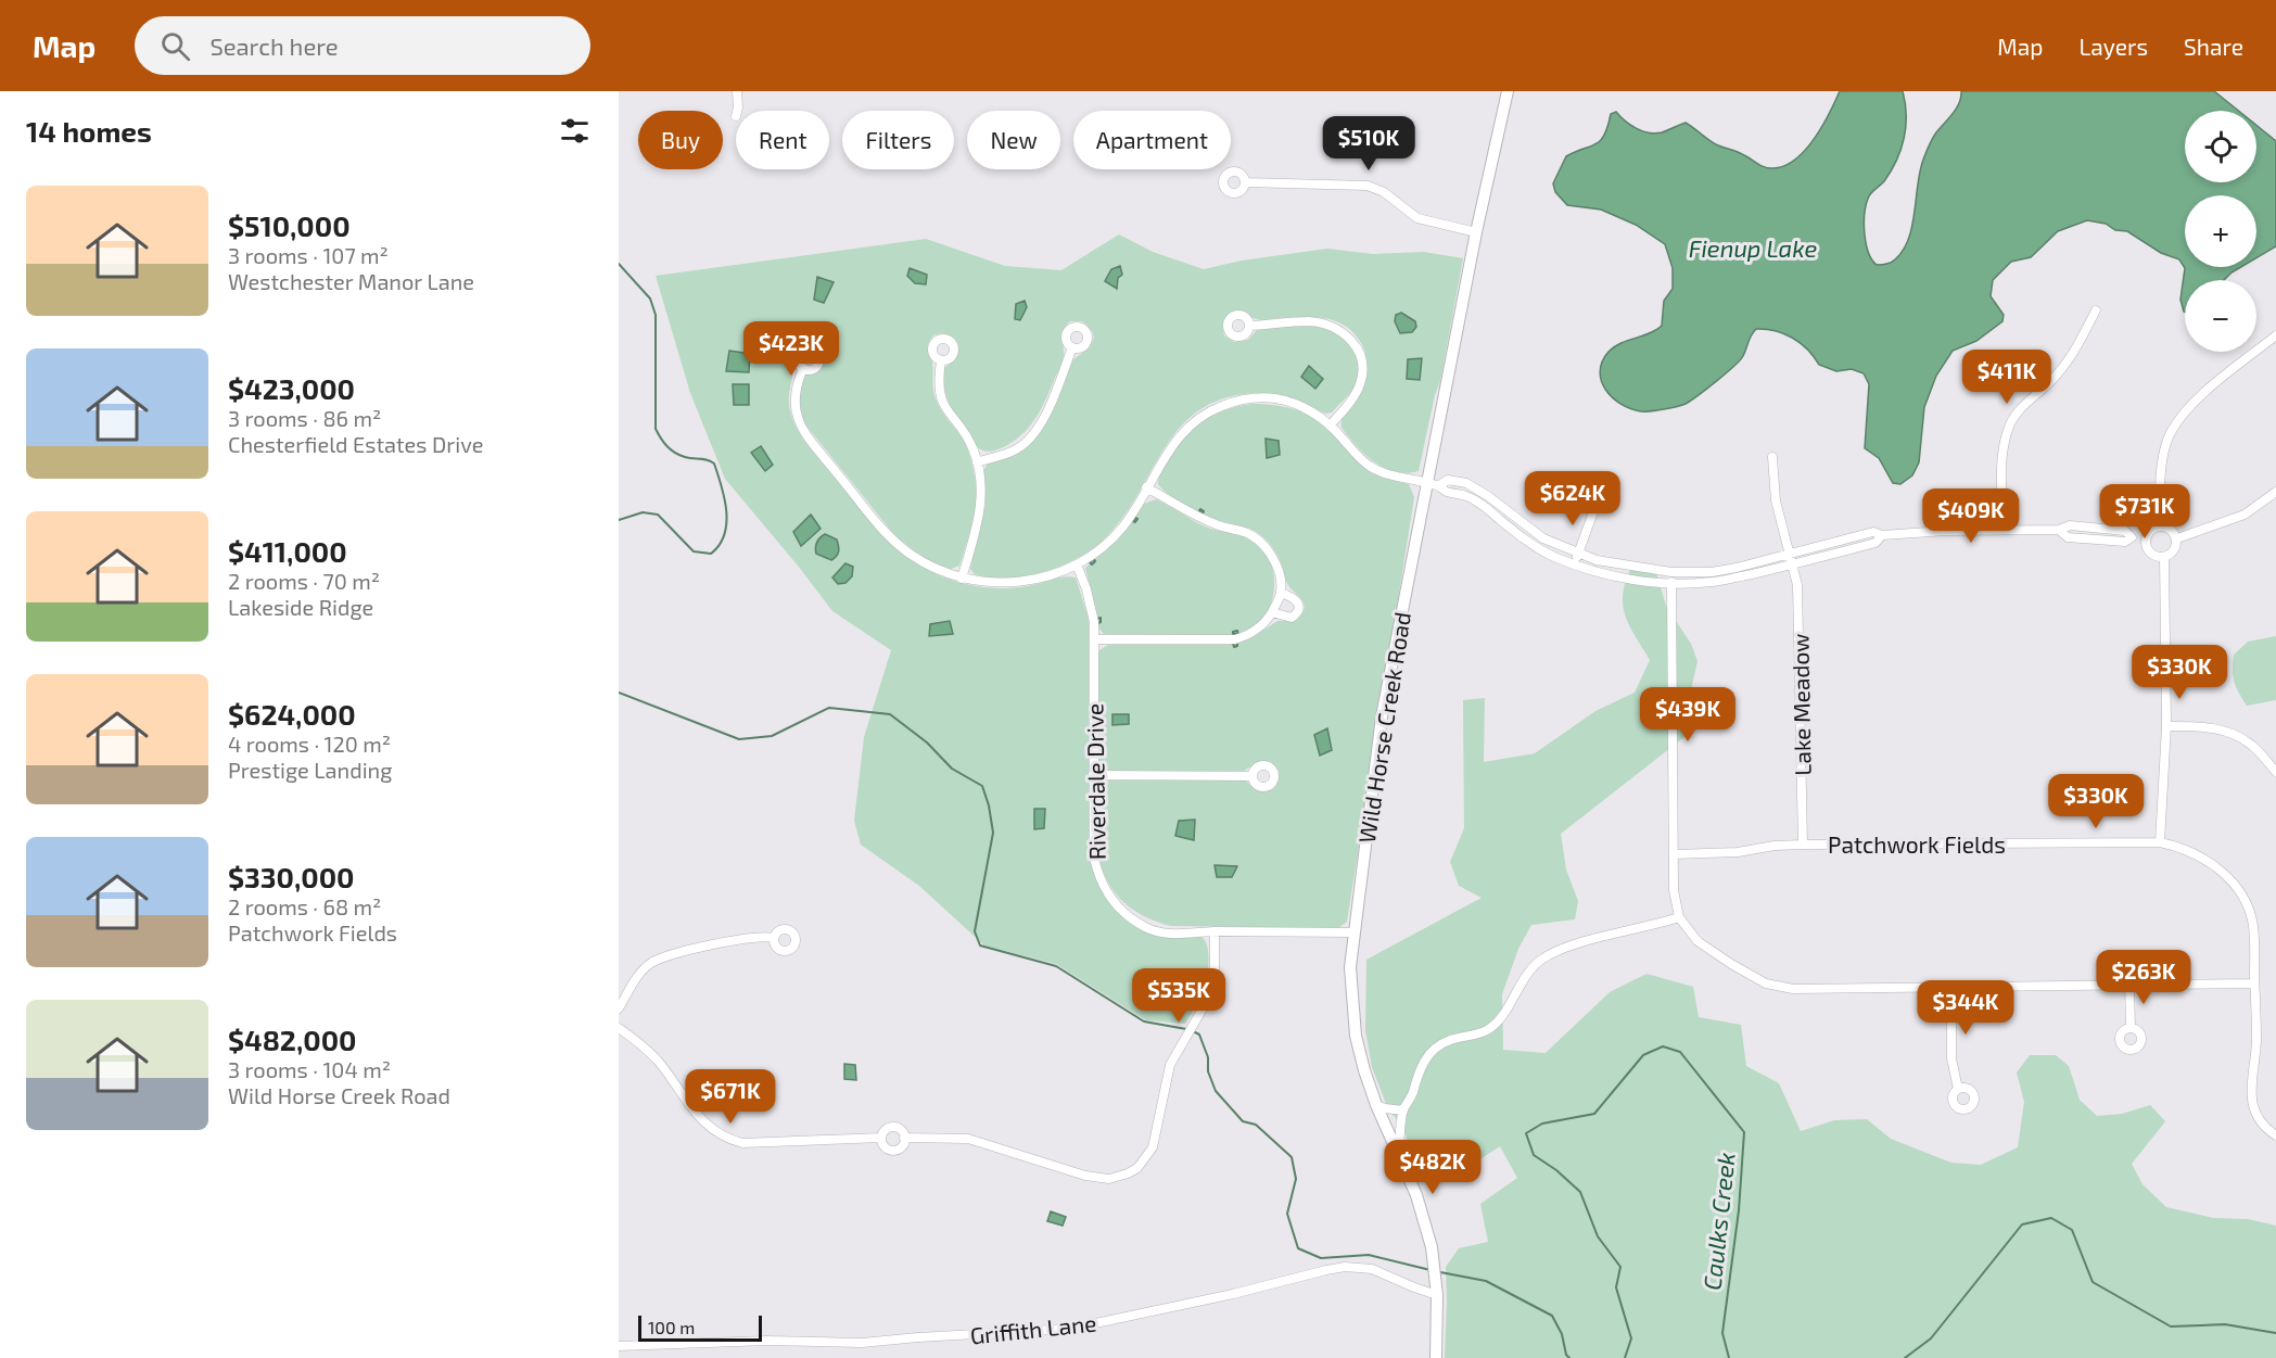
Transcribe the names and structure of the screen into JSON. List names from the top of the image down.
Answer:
{
  "streets": {
    "main road": ["Wild Horse Creek Road"],
    "street": [
      "Lake Meadow",
      "Riverdale Drive",
      "Patchwork Fields",
      "Griffith Lane"
    ]
  },
  "crossings": [
    ["Lake Meadow", "Patchwork Fields"],
    ["Wild Horse Creek Road", "Riverdale Drive"],
    ["Wild Horse Creek Road", "Griffith Lane"]
  ],
  "water": ["Fienup Lake", "Caulks Creek"],
  "scale_bar": "100 m",
  "page": {
    "header": "Map",
    "search": "Search here",
    "nav": ["Map", "Layers", "Share"],
    "heading": "14 homes",
    "map_buttons": ["+", "−"],
    "chip": [
      "Buy",
      "Rent",
      "Filters",
      "New",
      "Apartment"
    ],
    "price": [
      "$510K",
      "$423K",
      "$411K",
      "$624K",
      "$731K",
      "$409K",
      "$330K",
      "$439K",
      "$330K",
      "$263K",
      "$535K",
      "$344K",
      "$671K",
      "$482K"
    ],
    "list": [
      {
        "name": "$510,000",
        "note": "3 rooms · 107 m² · Westchester Manor Lane"
      },
      {
        "name": "$423,000",
        "note": "3 rooms · 86 m² · Chesterfield Estates Drive"
      },
      {
        "name": "$411,000",
        "note": "2 rooms · 70 m² · Lakeside Ridge"
      },
      {
        "name": "$624,000",
        "note": "4 rooms · 120 m² · Prestige Landing"
      },
      {
        "name": "$330,000",
        "note": "2 rooms · 68 m² · Patchwork Fields"
      },
      {
        "name": "$482,000",
        "note": "3 rooms · 104 m² · Wild Horse Creek Road"
      }
    ],
    "scale": "100 m"
  }
}
